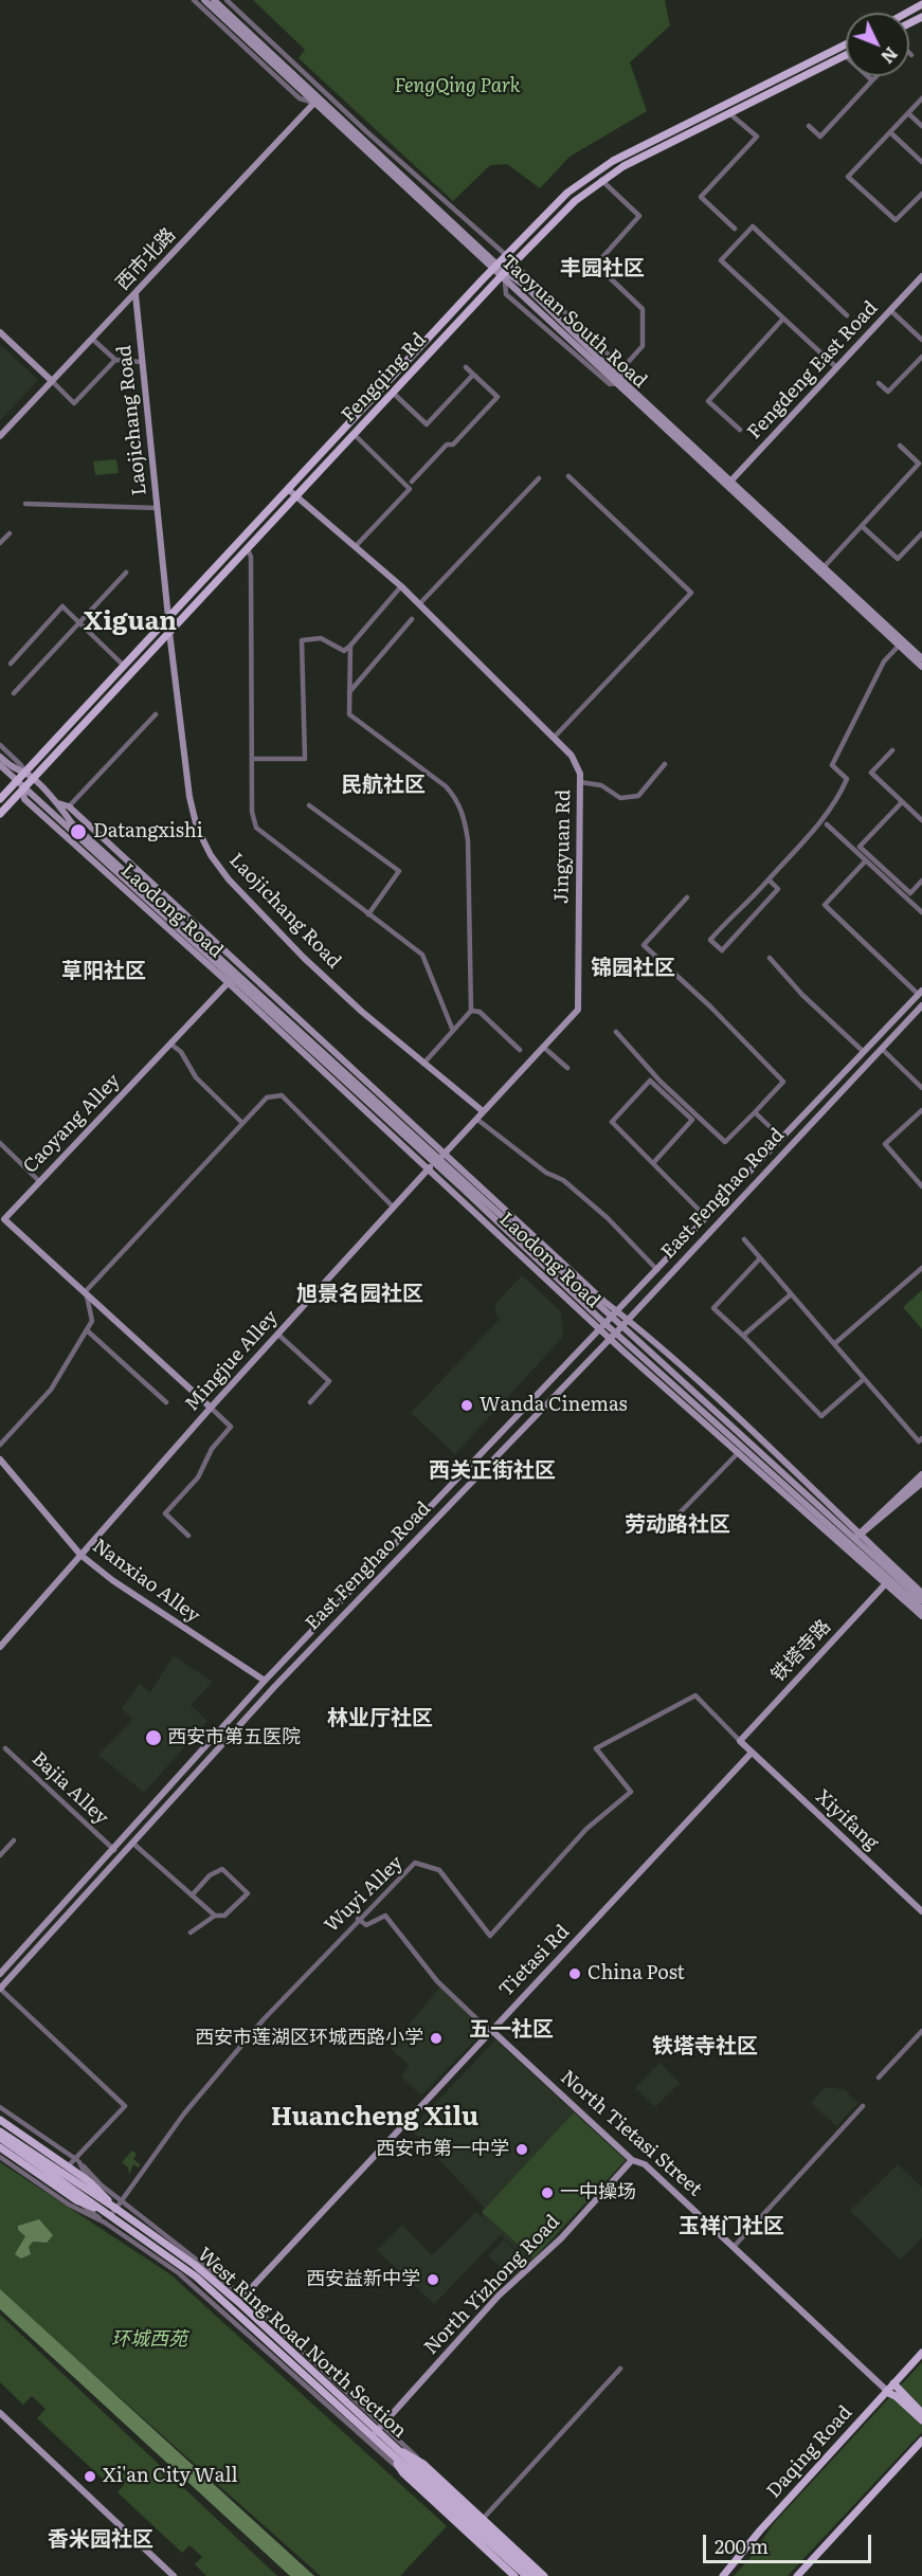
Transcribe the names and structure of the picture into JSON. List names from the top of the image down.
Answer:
{
  "streets": {
    "main road": ["Fengqing Rd", "West Ring Road North Section", "Daqing Road"],
    "street": [
      "西市北路",
      "Taoyuan South Road",
      "Fengdeng East Road",
      "Laojichang Road",
      "Jingyuan Rd",
      "Laodong Road",
      "Caoyang Alley",
      "East Fenghao Road",
      "Mingjue Alley",
      "Nanxiao Alley",
      "铁塔寺路",
      "Bajia Alley",
      "Xiyifang",
      "Wuyi Alley",
      "Tietasi Rd",
      "North Tietasi Street",
      "North Yizhong Road"
    ]
  },
  "crossings": [
    ["西市北路", "Taoyuan South Road"],
    ["西市北路", "Laojichang Road"],
    ["Taoyuan South Road", "Fengdeng East Road"],
    ["Taoyuan South Road", "Fengqing Rd"],
    ["Fengqing Rd", "Laojichang Road"],
    ["Fengqing Rd", "Jingyuan Rd"],
    ["Fengqing Rd", "Laodong Road"],
    ["Laojichang Road", "Jingyuan Rd"],
    ["Jingyuan Rd", "Laodong Road"],
    ["Jingyuan Rd", "Mingjue Alley"],
    ["Laodong Road", "Caoyang Alley"],
    ["Laodong Road", "East Fenghao Road"],
    ["Laodong Road", "Mingjue Alley"],
    ["Laodong Road", "铁塔寺路"],
    ["Caoyang Alley", "Mingjue Alley"],
    ["East Fenghao Road", "Nanxiao Alley"],
    ["East Fenghao Road", "Bajia Alley"],
    ["Mingjue Alley", "Nanxiao Alley"],
    ["铁塔寺路", "Wuyi Alley"],
    ["Xiyifang", "Tietasi Rd"],
    ["Wuyi Alley", "West Ring Road North Section"],
    ["Tietasi Rd", "North Tietasi Street"],
    ["Tietasi Rd", "West Ring Road North Section"],
    ["North Tietasi Street", "North Yizhong Road"],
    ["North Tietasi Street", "Daqing Road"],
    ["North Yizhong Road", "West Ring Road North Section"]
  ],
  "districts": [
    "丰园社区",
    "Xiguan",
    "民航社区",
    "锦园社区",
    "草阳社区",
    "旭景名园社区",
    "西关正街社区",
    "劳动路社区",
    "林业厅社区",
    "五一社区",
    "铁塔寺社区",
    "Huancheng Xilu",
    "玉祥门社区",
    "香米园社区"
  ],
  "parks": ["FengQing Park", "环城西苑"],
  "places": [
    "Datangxishi",
    "Wanda Cinemas",
    "西安市第五医院",
    "China Post",
    "西安市莲湖区环城西路小学",
    "西安市第一中学",
    "一中操场",
    "西安益新中学",
    "Xi'an City Wall"
  ],
  "scale_bar": "200 m",
  "north": "bottom right"
}
